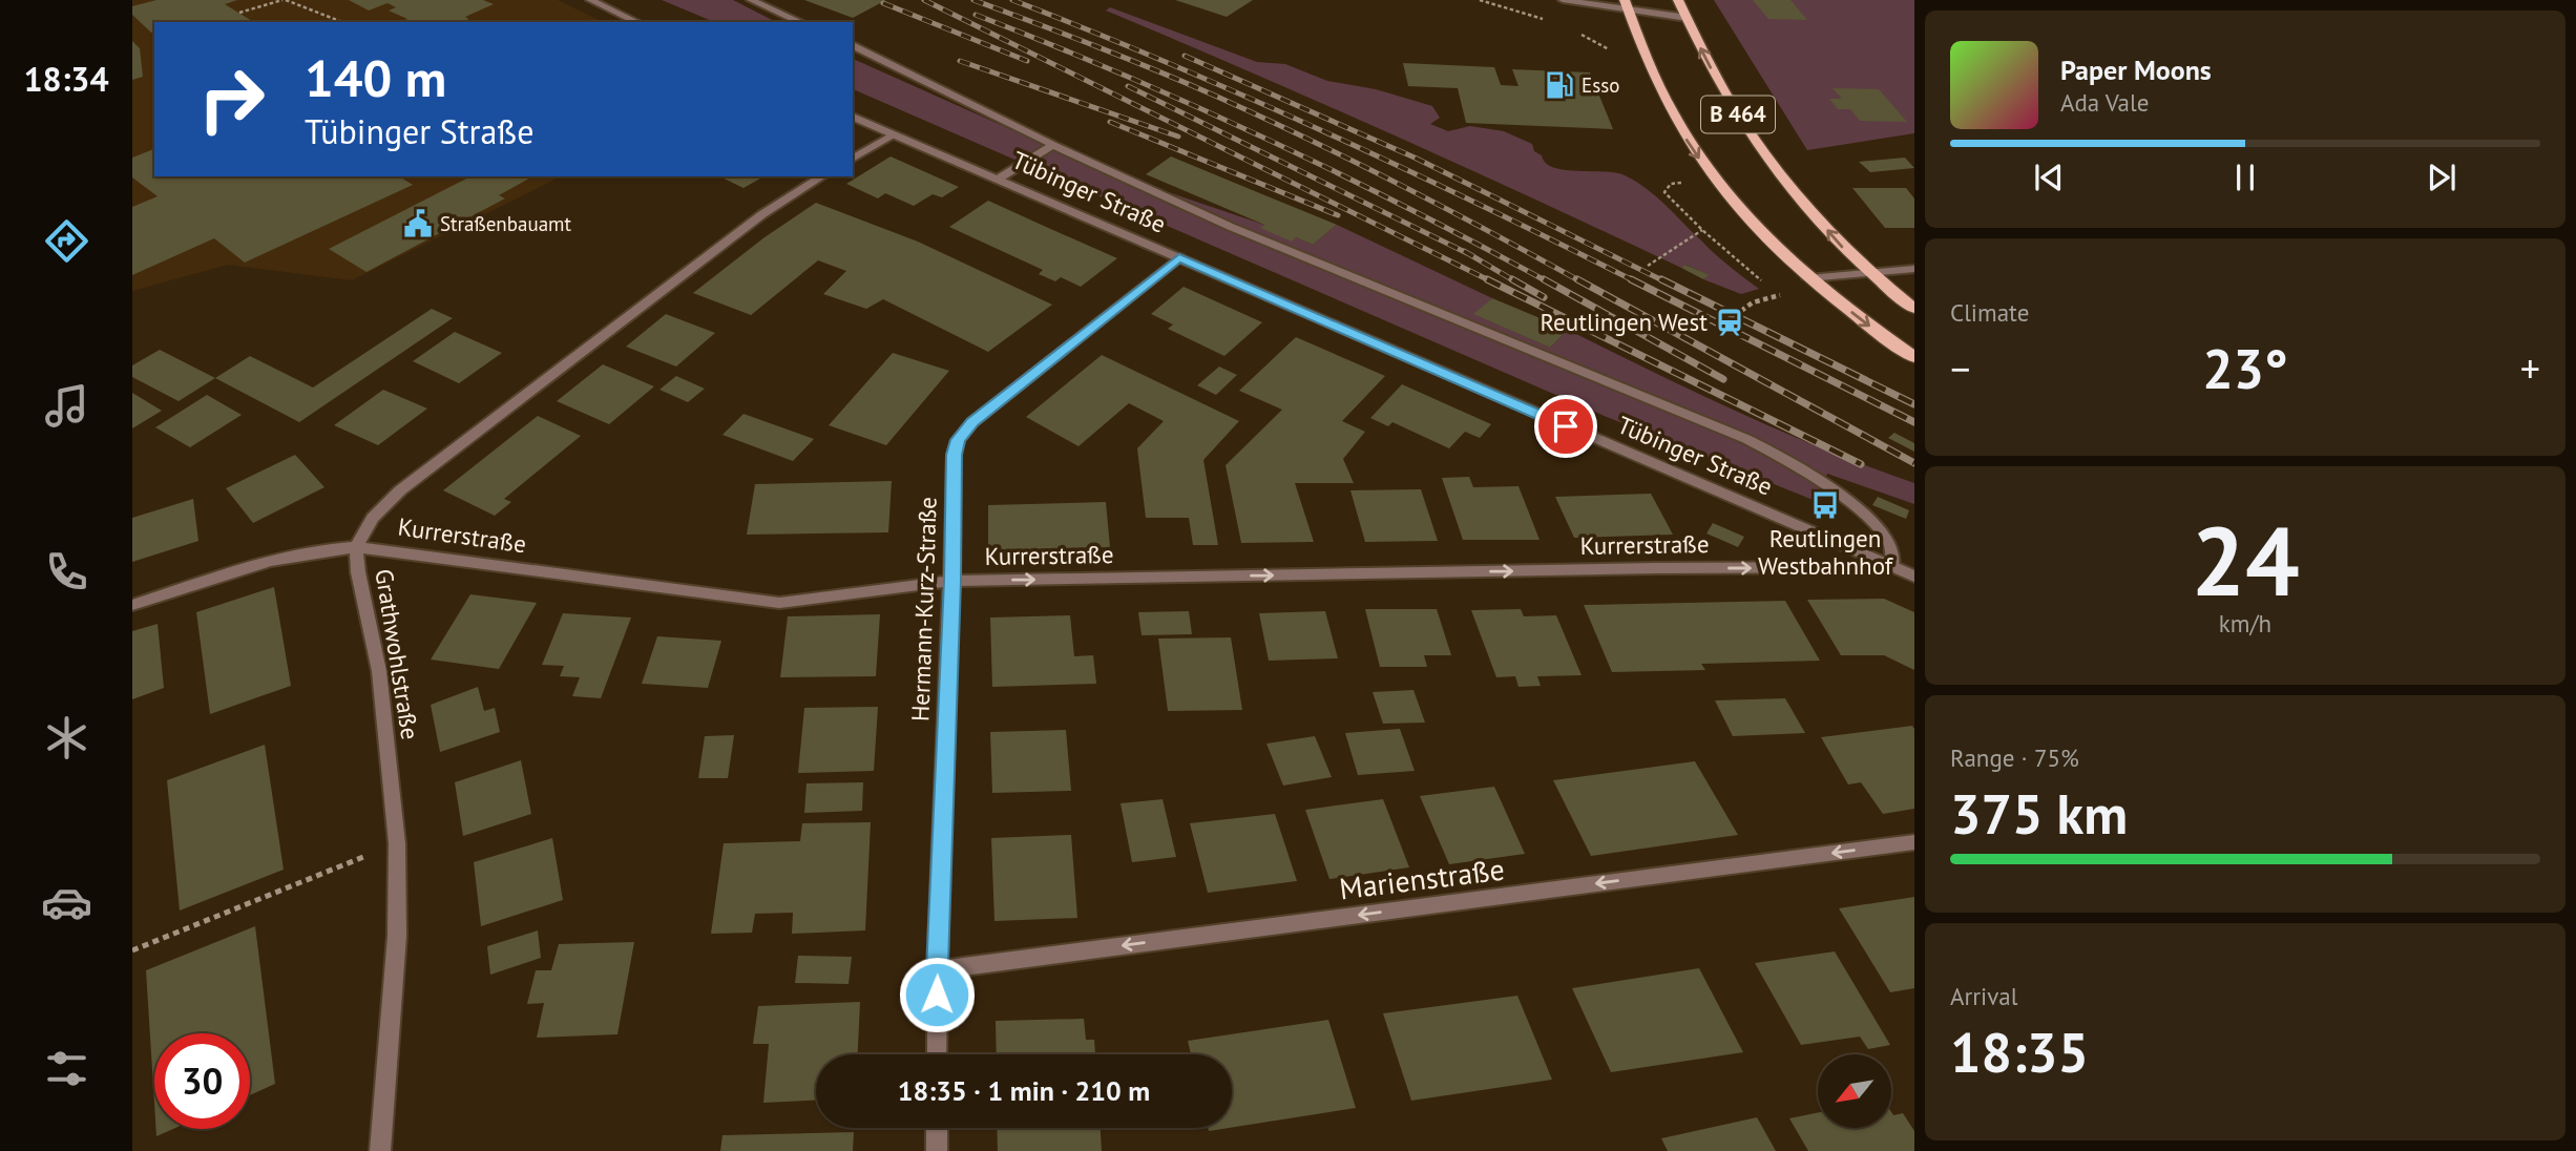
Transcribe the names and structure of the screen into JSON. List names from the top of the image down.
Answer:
{
  "streets": {
    "main road": ["B 464"],
    "street": [
      "Tübinger Straße",
      "Kurrerstraße",
      "Hermann-Kurz-Straße",
      "Grathwohlstraße",
      "Marienstraße"
    ]
  },
  "crossings": [
    ["Tübinger Straße", "Kurrerstraße"],
    ["Tübinger Straße", "Hermann-Kurz-Straße"],
    ["Kurrerstraße", "Hermann-Kurz-Straße"],
    ["Kurrerstraße", "Grathwohlstraße"],
    ["Hermann-Kurz-Straße", "Marienstraße"]
  ],
  "one_way": ["Kurrerstraße", "Marienstraße"],
  "places": {
    "fuel station": ["Esso"],
    "public building": ["Straßenbauamt"],
    "station": ["Reutlingen West"],
    "bus stop": ["Reutlingen Westbahnhof"]
  },
  "north": "bottom left",
  "page": {
    "tabs": "18:34",
    "turn": ["140 m", "Tübinger Straße"],
    "song": ["Paper Moons", "Ada Vale"],
    "tile": [
      "Climate",
      ["24", "km/h"],
      ["Range · 75%", "375 km"],
      ["Arrival", "18:35"]
    ],
    "heat": ["−", "23°", "+"],
    "limit": "30",
    "trip": "18:35 · 1 min · 210 m"
  }
}
